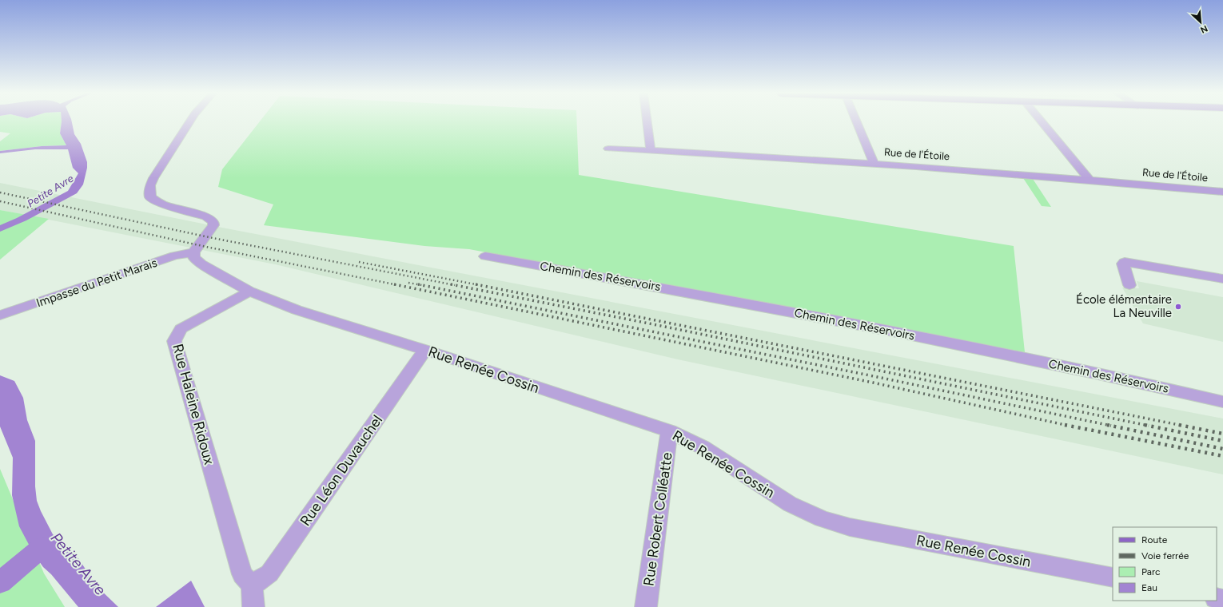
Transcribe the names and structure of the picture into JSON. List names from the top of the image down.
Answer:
{
  "streets": {
    "street": [
      "Rue de l'Étoile",
      "Chemin des Réservoirs",
      "Impasse du Petit Marais",
      "Rue Renée Cossin",
      "Rue Haleine Ridoux",
      "Rue Léon Duvauchel",
      "Rue Robert Colléatte"
    ]
  },
  "crossings": [
    ["Rue Renée Cossin", "Rue Haleine Ridoux"],
    ["Rue Renée Cossin", "Rue Léon Duvauchel"],
    ["Rue Renée Cossin", "Rue Robert Colléatte"],
    ["Rue Haleine Ridoux", "Rue Léon Duvauchel"]
  ],
  "water": ["Petite Avre"],
  "places": ["École élémentaire La Neuville"],
  "legend": [
    "Route",
    "Voie ferrée",
    "Parc",
    "Eau"
  ],
  "north": "bottom right"
}
